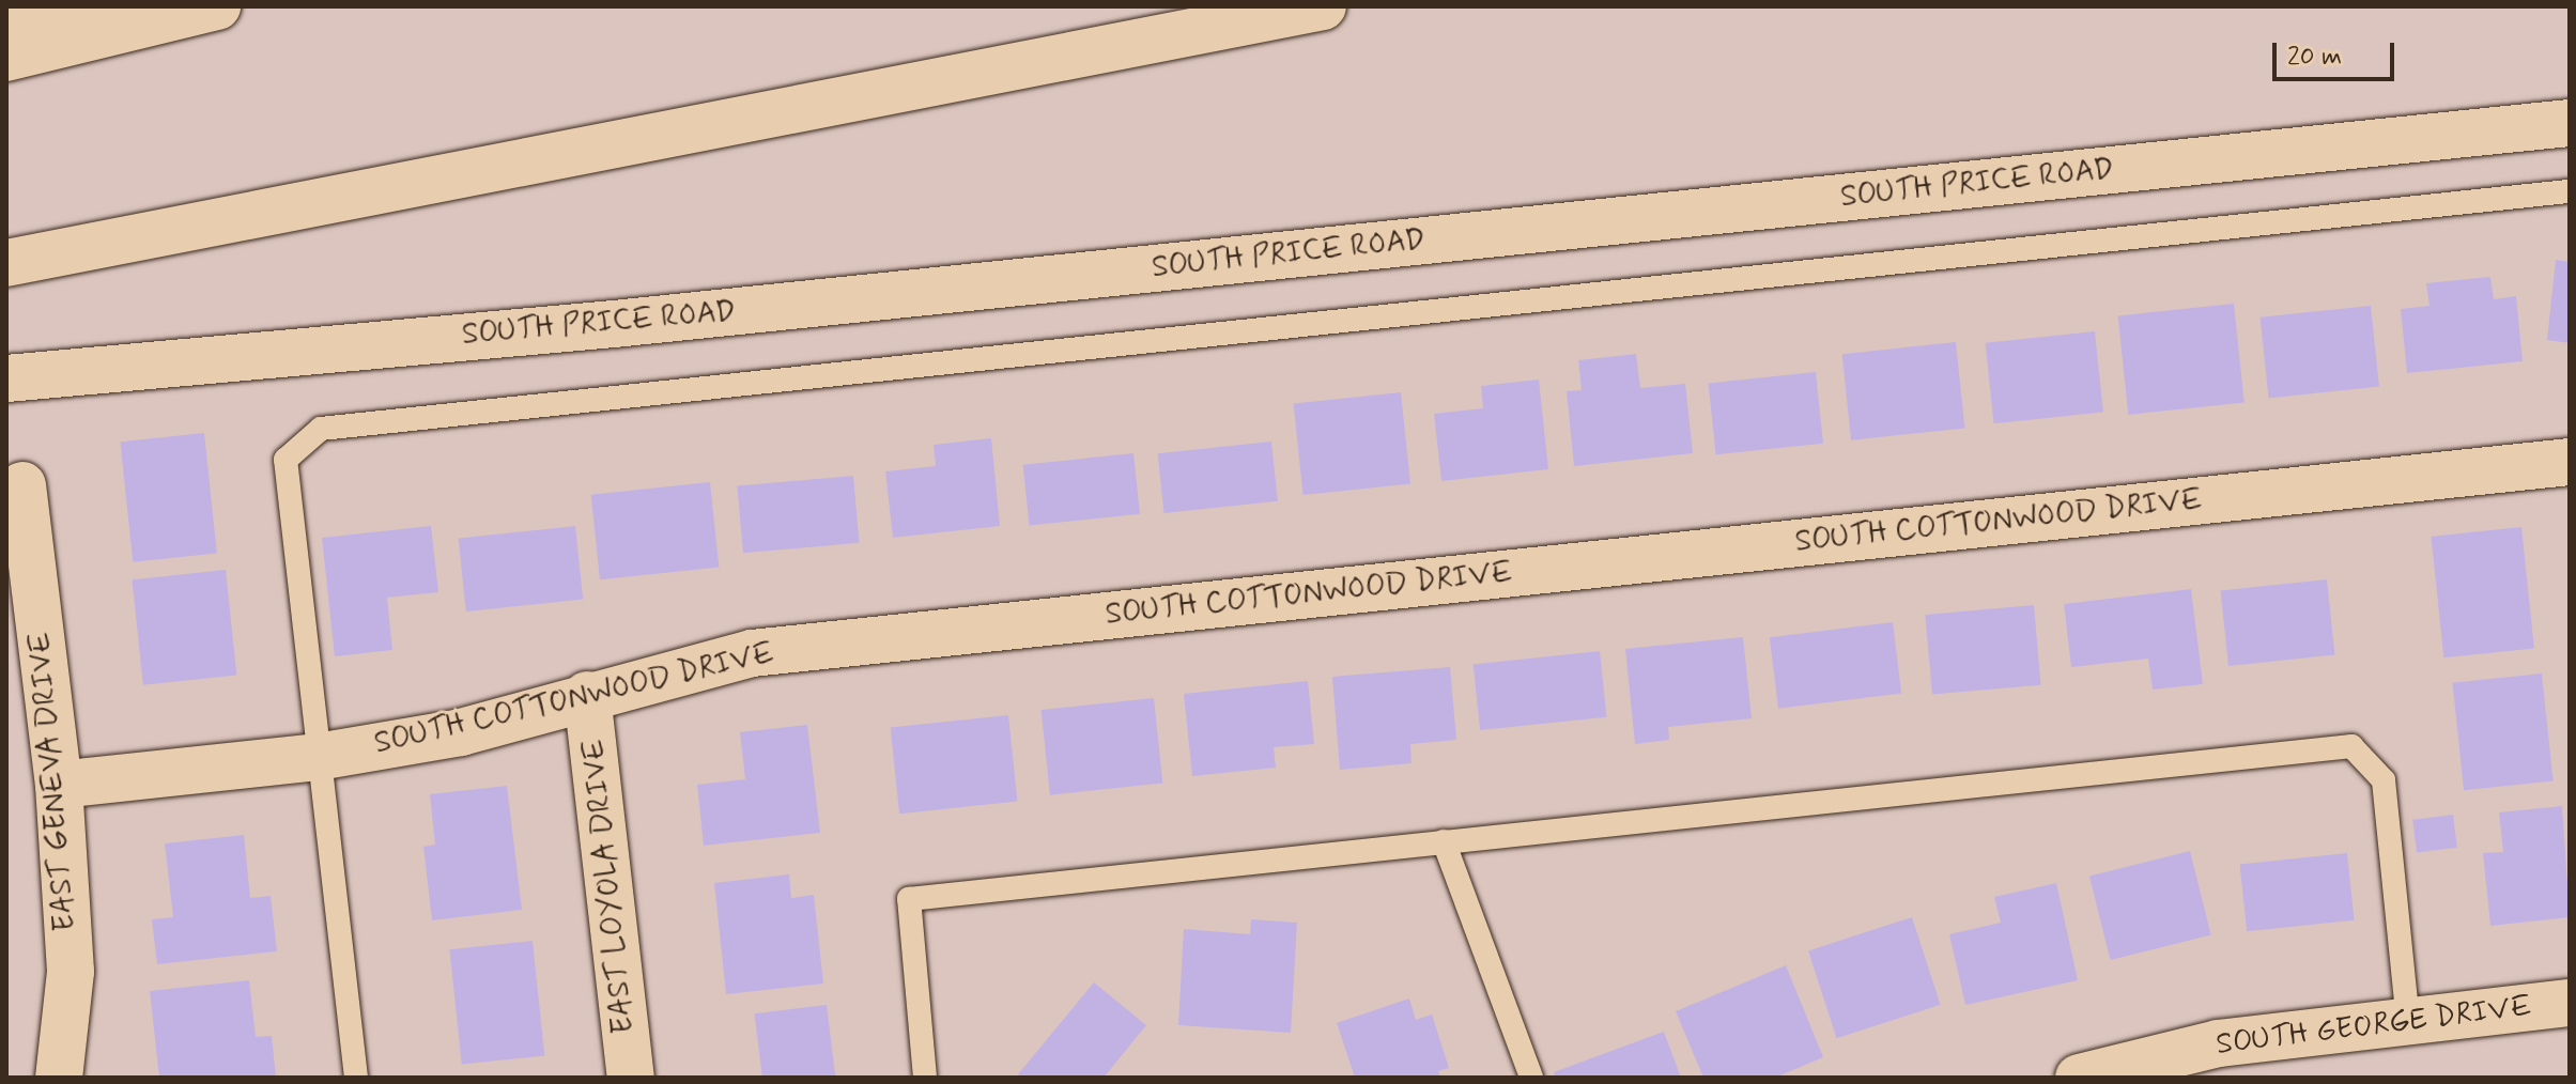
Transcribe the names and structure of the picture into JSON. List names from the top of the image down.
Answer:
{
  "streets": {
    "main road": [
      "SOUTH PRICE ROAD",
      "SOUTH COTTONWOOD DRIVE",
      "EAST GENEVA DRIVE",
      "EAST LOYOLA DRIVE",
      "SOUTH GEORGE DRIVE"
    ]
  },
  "crossings": [
    ["SOUTH COTTONWOOD DRIVE", "EAST GENEVA DRIVE"],
    ["SOUTH COTTONWOOD DRIVE", "EAST LOYOLA DRIVE"]
  ],
  "scale_bar": "20 m"
}
